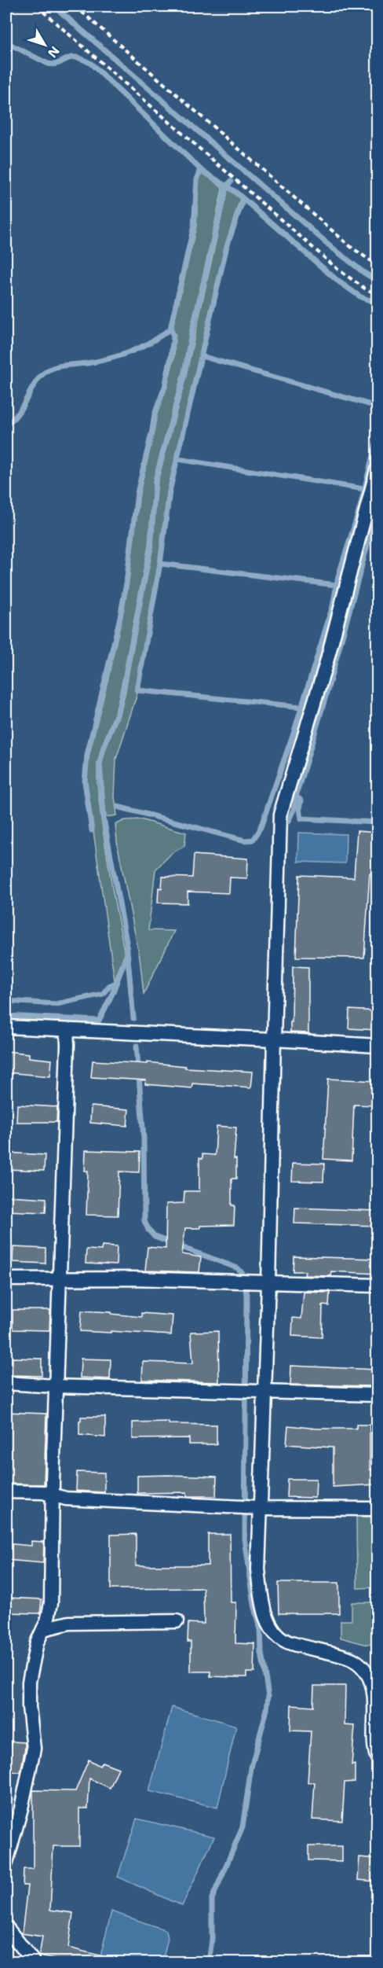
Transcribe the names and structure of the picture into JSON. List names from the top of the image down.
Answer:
{
  "north": "bottom right"
}
